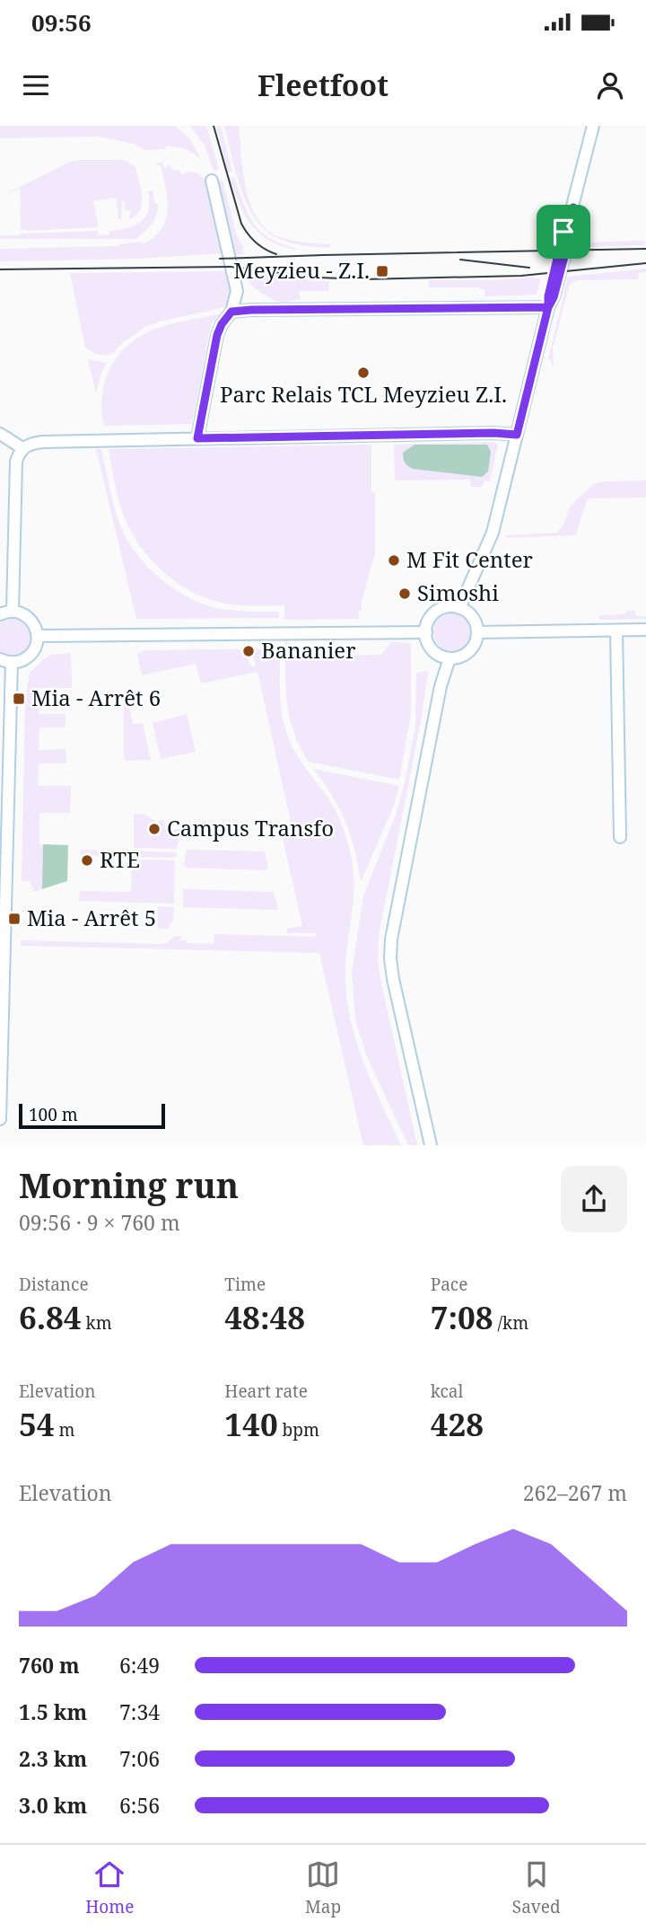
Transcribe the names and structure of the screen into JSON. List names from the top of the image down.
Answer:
{
  "places": {
    "transit": ["Meyzieu - Z.I.", "Mia - Arrêt 6", "Mia - Arrêt 5"],
    "other": [
      "Parc Relais TCL Meyzieu Z.I.",
      "M Fit Center",
      "Simoshi",
      "Bananier",
      "Campus Transfo",
      "RTE"
    ]
  },
  "scale_bar": "100 m",
  "page": {
    "status": "09:56",
    "header": "Fleetfoot",
    "scale": "100 m",
    "heading": ["Morning run", "09:56 · 9 × 760 m"],
    "stats": [
      ["Distance", "6.84 km"],
      ["Time", "48:48"],
      ["Pace", "7:08 /km"],
      ["Elevation", "54 m"],
      ["Heart rate", "140 bpm"],
      ["kcal", "428"]
    ],
    "chart": ["Elevation", "262–267 m"],
    "list": [
      {
        "name": "760 m",
        "note": "6:49"
      },
      {
        "name": "1.5 km",
        "note": "7:34"
      },
      {
        "name": "2.3 km",
        "note": "7:06"
      },
      {
        "name": "3.0 km",
        "note": "6:56"
      }
    ],
    "tabs": ["Home", "Map", "Saved"]
  }
}
